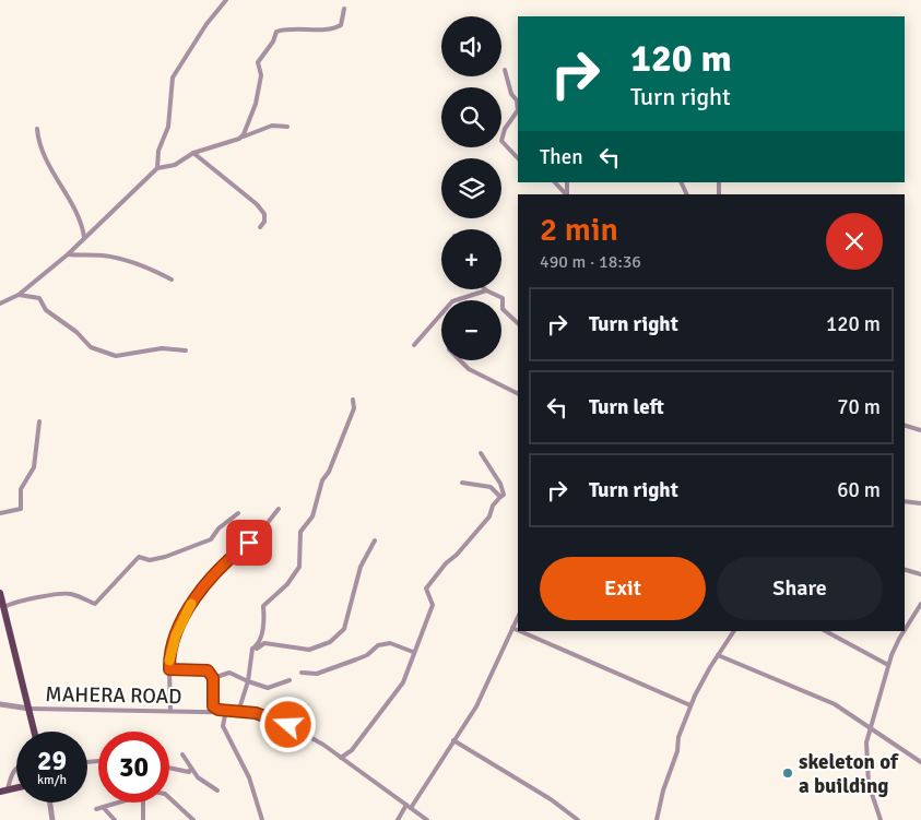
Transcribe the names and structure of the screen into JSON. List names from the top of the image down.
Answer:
{
  "streets": {
    "street": ["MAHERA ROAD"]
  },
  "places": ["skeleton of a building"],
  "page": {
    "map_buttons": ["+", "−"],
    "turn": ["120 m", "Turn right"],
    "then": "Then",
    "heading": ["2 min", "490 m · 18:36"],
    "list": [
      {
        "name": "Turn right",
        "value": "120 m"
      },
      {
        "name": "Turn left",
        "value": "70 m"
      },
      {
        "name": "Turn right",
        "value": "60 m"
      }
    ],
    "buttons": ["Exit", "Share"],
    "speed": "29 km/h",
    "limit": "30"
  }
}
